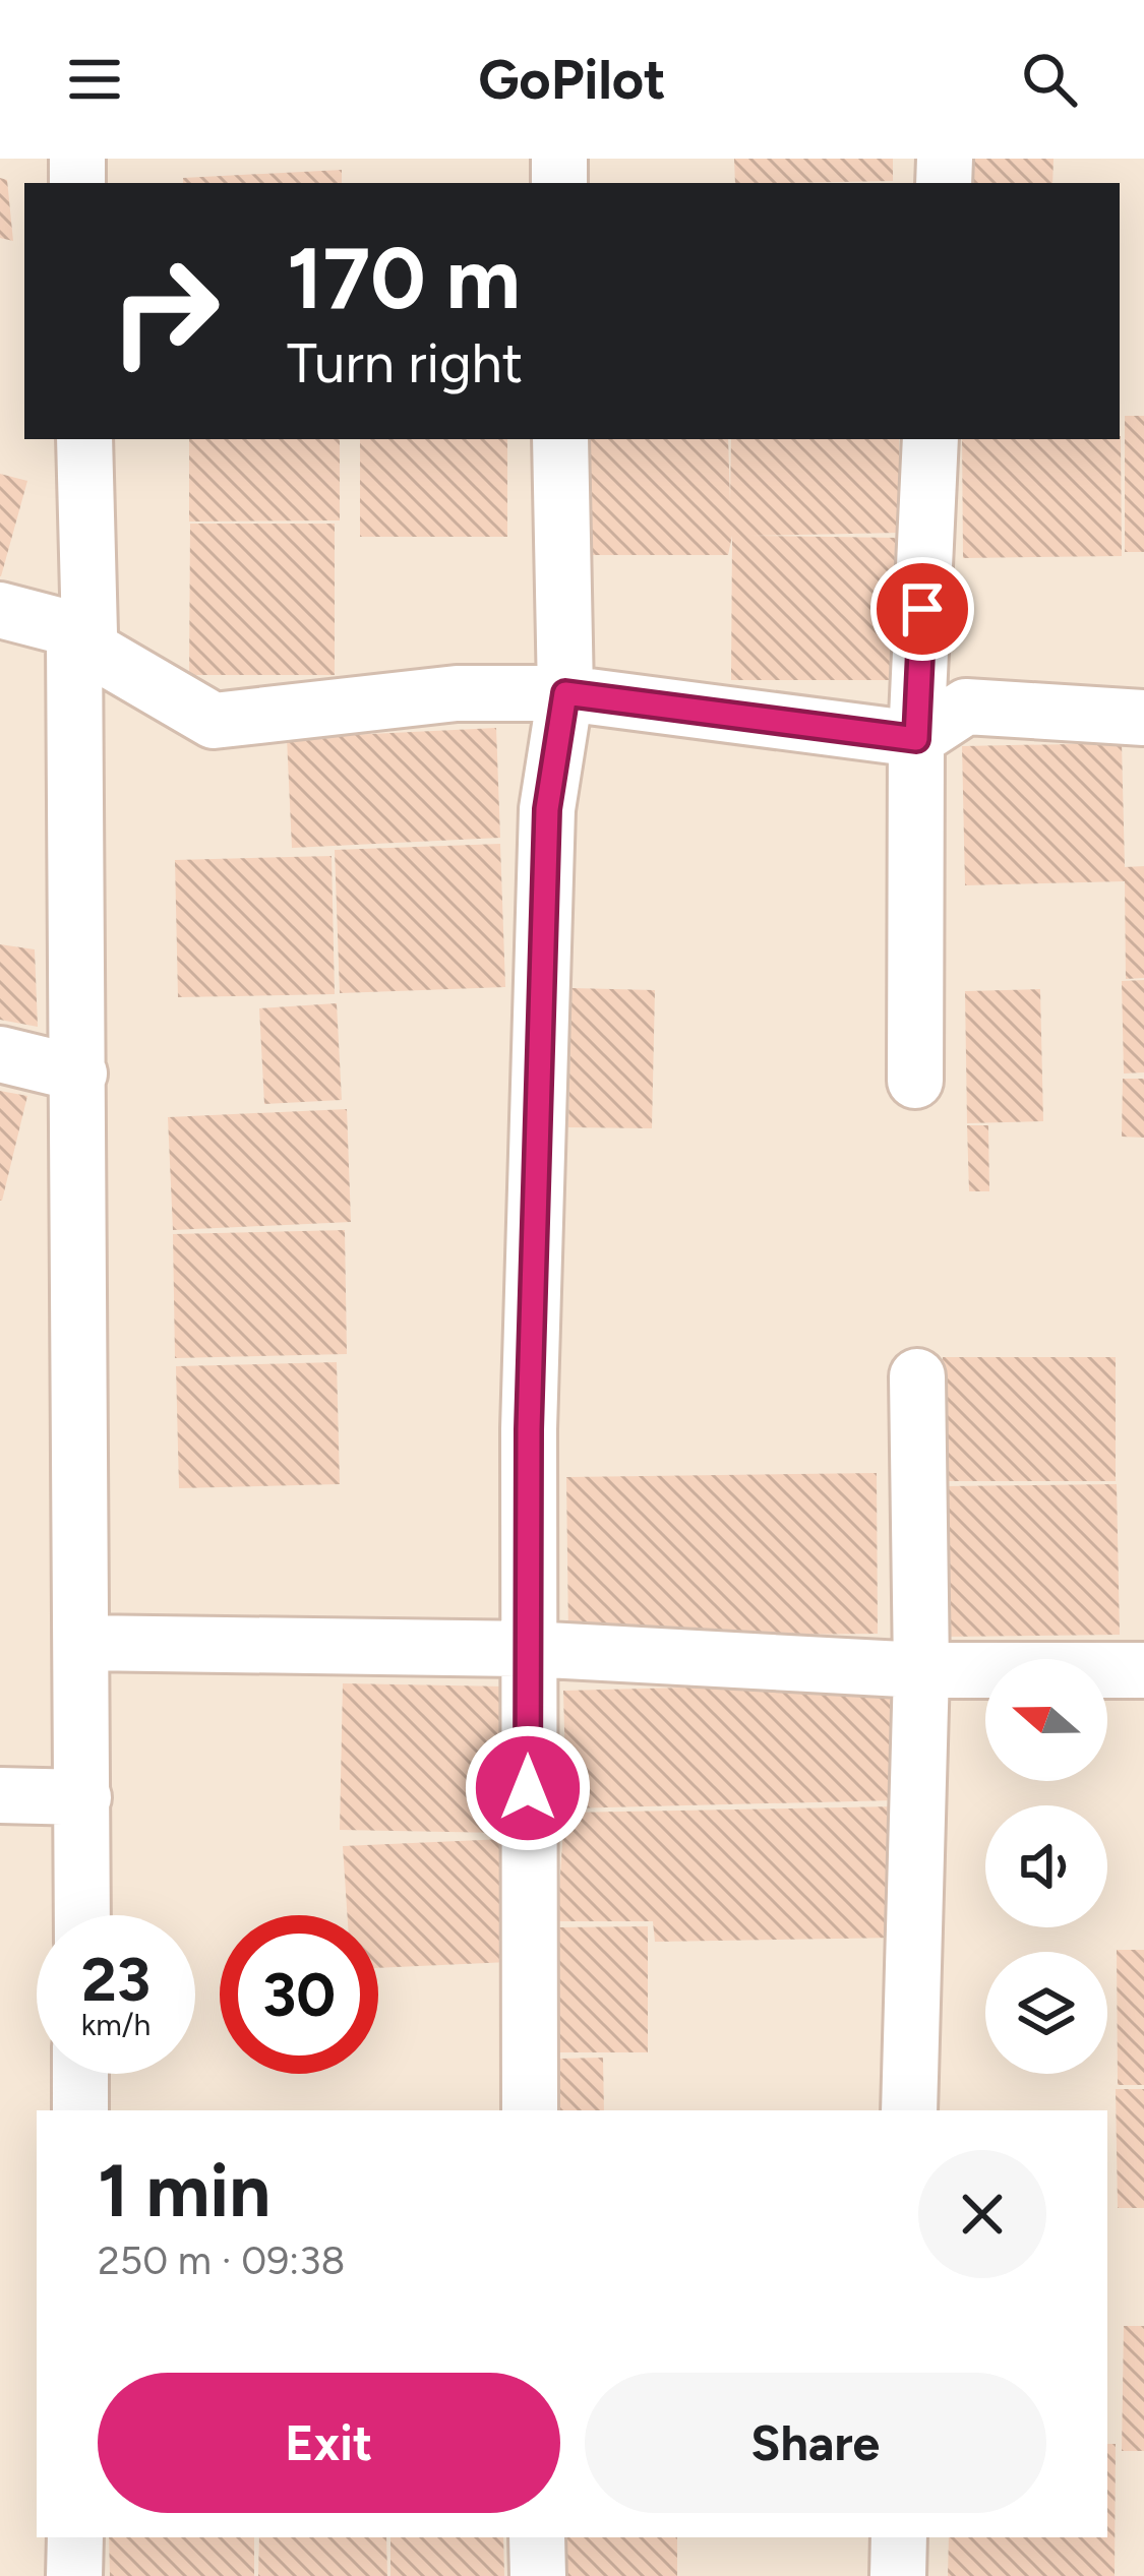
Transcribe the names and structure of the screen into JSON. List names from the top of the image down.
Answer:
{
  "north": "left",
  "page": {
    "header": "GoPilot",
    "turn": ["170 m", "Turn right"],
    "speed": "23 km/h",
    "limit": "30",
    "heading": ["1 min", "250 m · 09:38"],
    "buttons": ["Exit", "Share"]
  }
}
